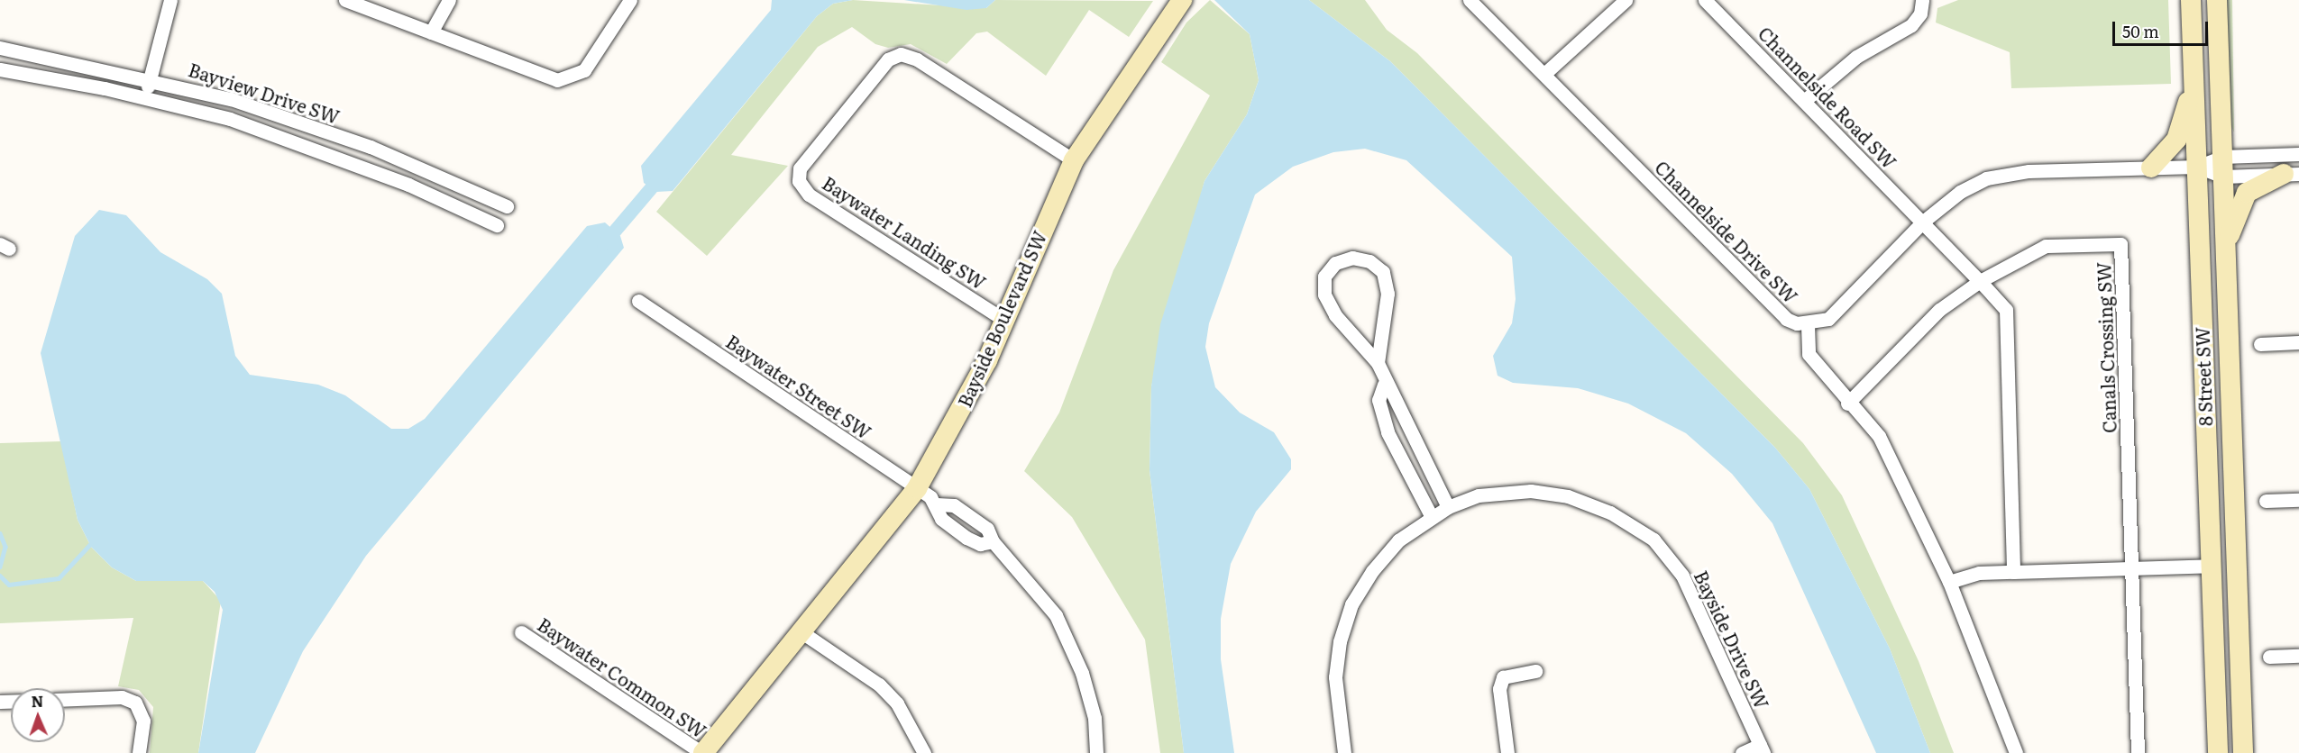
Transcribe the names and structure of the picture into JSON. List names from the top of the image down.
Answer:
{
  "streets": {
    "main road": ["Bayside Boulevard SW", "8 Street SW"],
    "street": [
      "Bayview Drive SW",
      "Channelside Road SW",
      "Channelside Drive SW",
      "Baywater Landing SW",
      "Canals Crossing SW",
      "Baywater Street SW",
      "Bayside Drive SW",
      "Baywater Common SW"
    ]
  },
  "crossings": [
    ["Baywater Landing SW", "Bayside Boulevard SW"],
    ["Bayside Boulevard SW", "Baywater Street SW"],
    ["Bayside Boulevard SW", "Baywater Common SW"]
  ],
  "scale_bar": "50 m",
  "north": "top"
}
